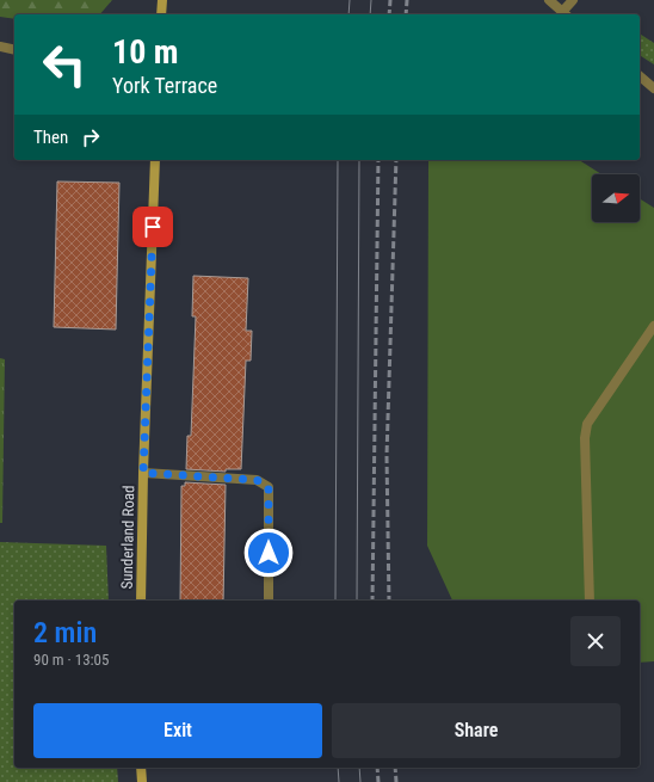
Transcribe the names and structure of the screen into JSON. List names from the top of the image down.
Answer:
{
  "streets": {
    "main road": ["Sunderland Road"]
  },
  "north": "right",
  "page": {
    "turn": ["10 m", "York Terrace"],
    "then": "Then",
    "heading": ["2 min", "90 m · 13:05"],
    "buttons": ["Exit", "Share"]
  }
}
